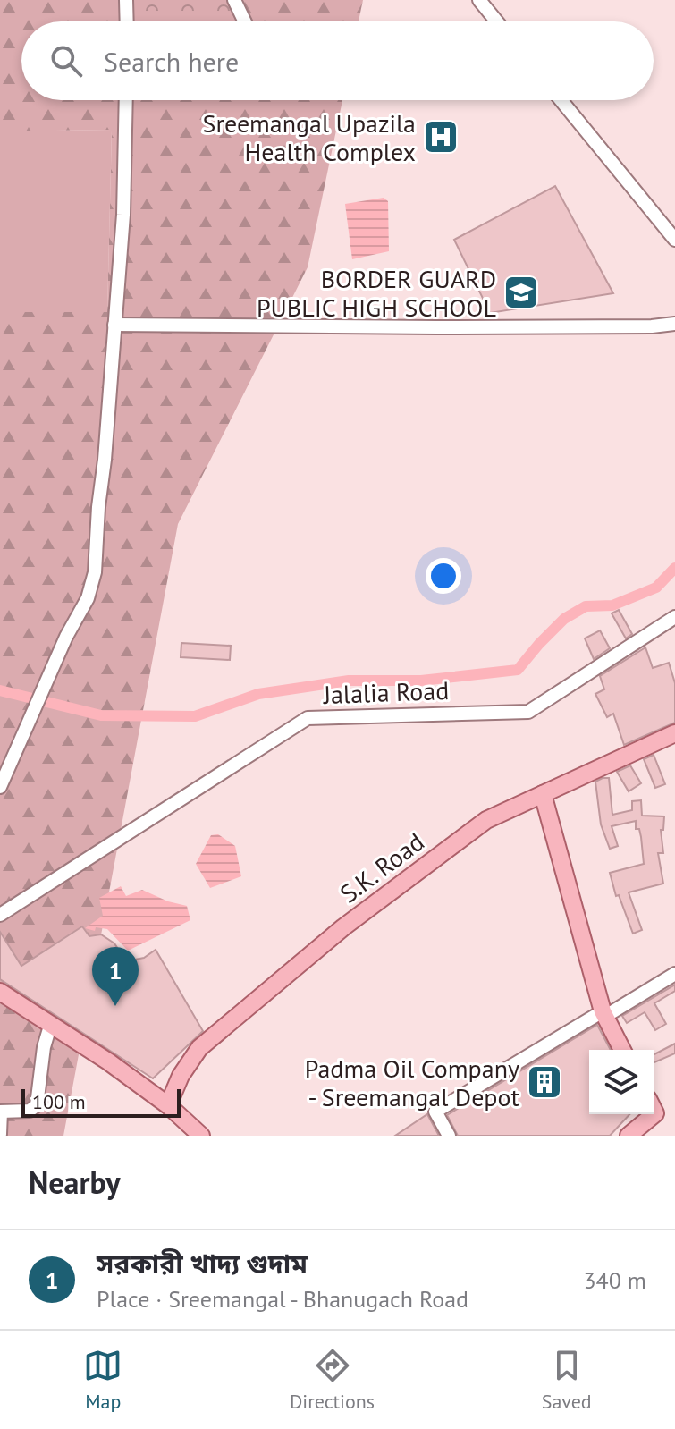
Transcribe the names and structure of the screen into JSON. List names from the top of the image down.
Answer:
{
  "streets": {
    "main road": ["S.K. Road"],
    "street": ["Jalalia Road"]
  },
  "places": {
    "hospital": ["Sreemangal Upazila Health Complex"],
    "school or university": ["BORDER GUARD PUBLIC HIGH SCHOOL"],
    "building": ["Padma Oil Company - Sreemangal Depot"]
  },
  "scale_bar": "100 m",
  "page": {
    "search": "Search here",
    "pins": "1",
    "scale": "100 m",
    "heading": "Nearby",
    "list": [
      {
        "mark": "1",
        "name": "সরকারী খাদ্য গুদাম",
        "note": "Place · Sreemangal - Bhanugach Road",
        "value": "340 m"
      }
    ],
    "nav": ["Map", "Directions", "Saved"]
  }
}
